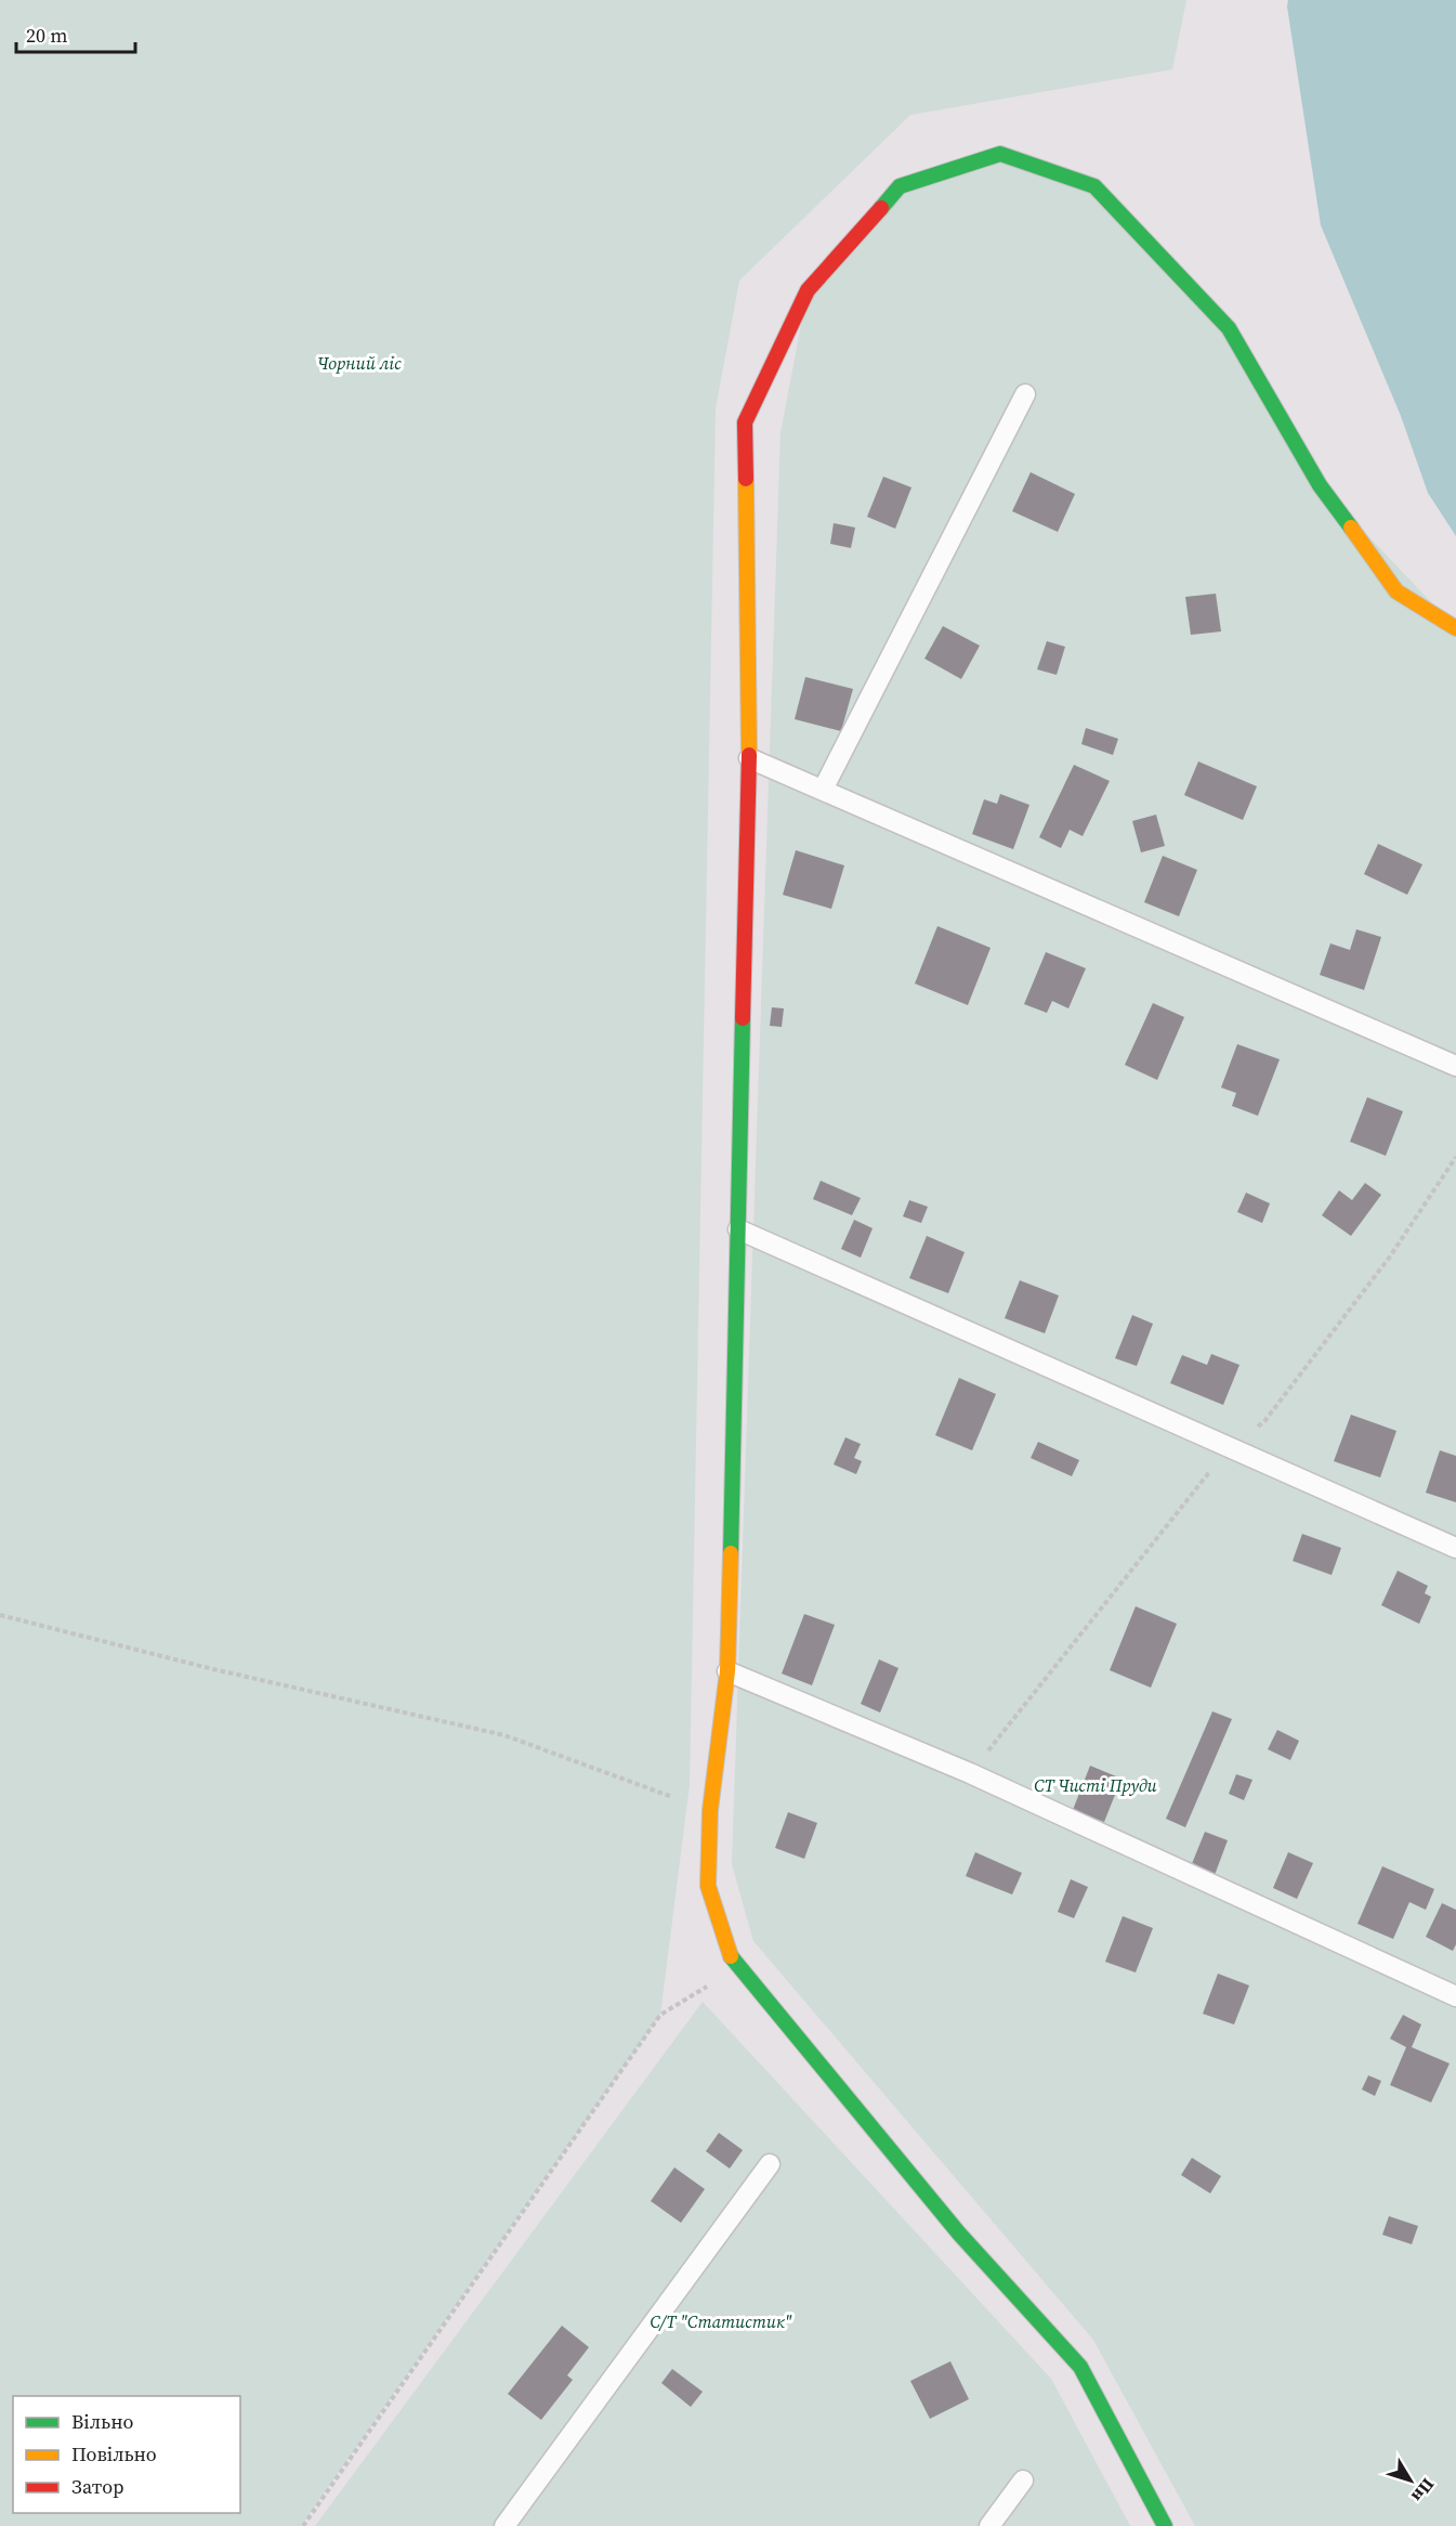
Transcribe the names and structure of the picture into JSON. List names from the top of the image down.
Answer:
{
  "parks": ["Чорний ліс", "СТ Чисті Пруди", "С/Т \"Статистик\""],
  "legend": ["Вільно", "Повільно", "Затор"],
  "scale_bar": "20 m",
  "north": "bottom right"
}
